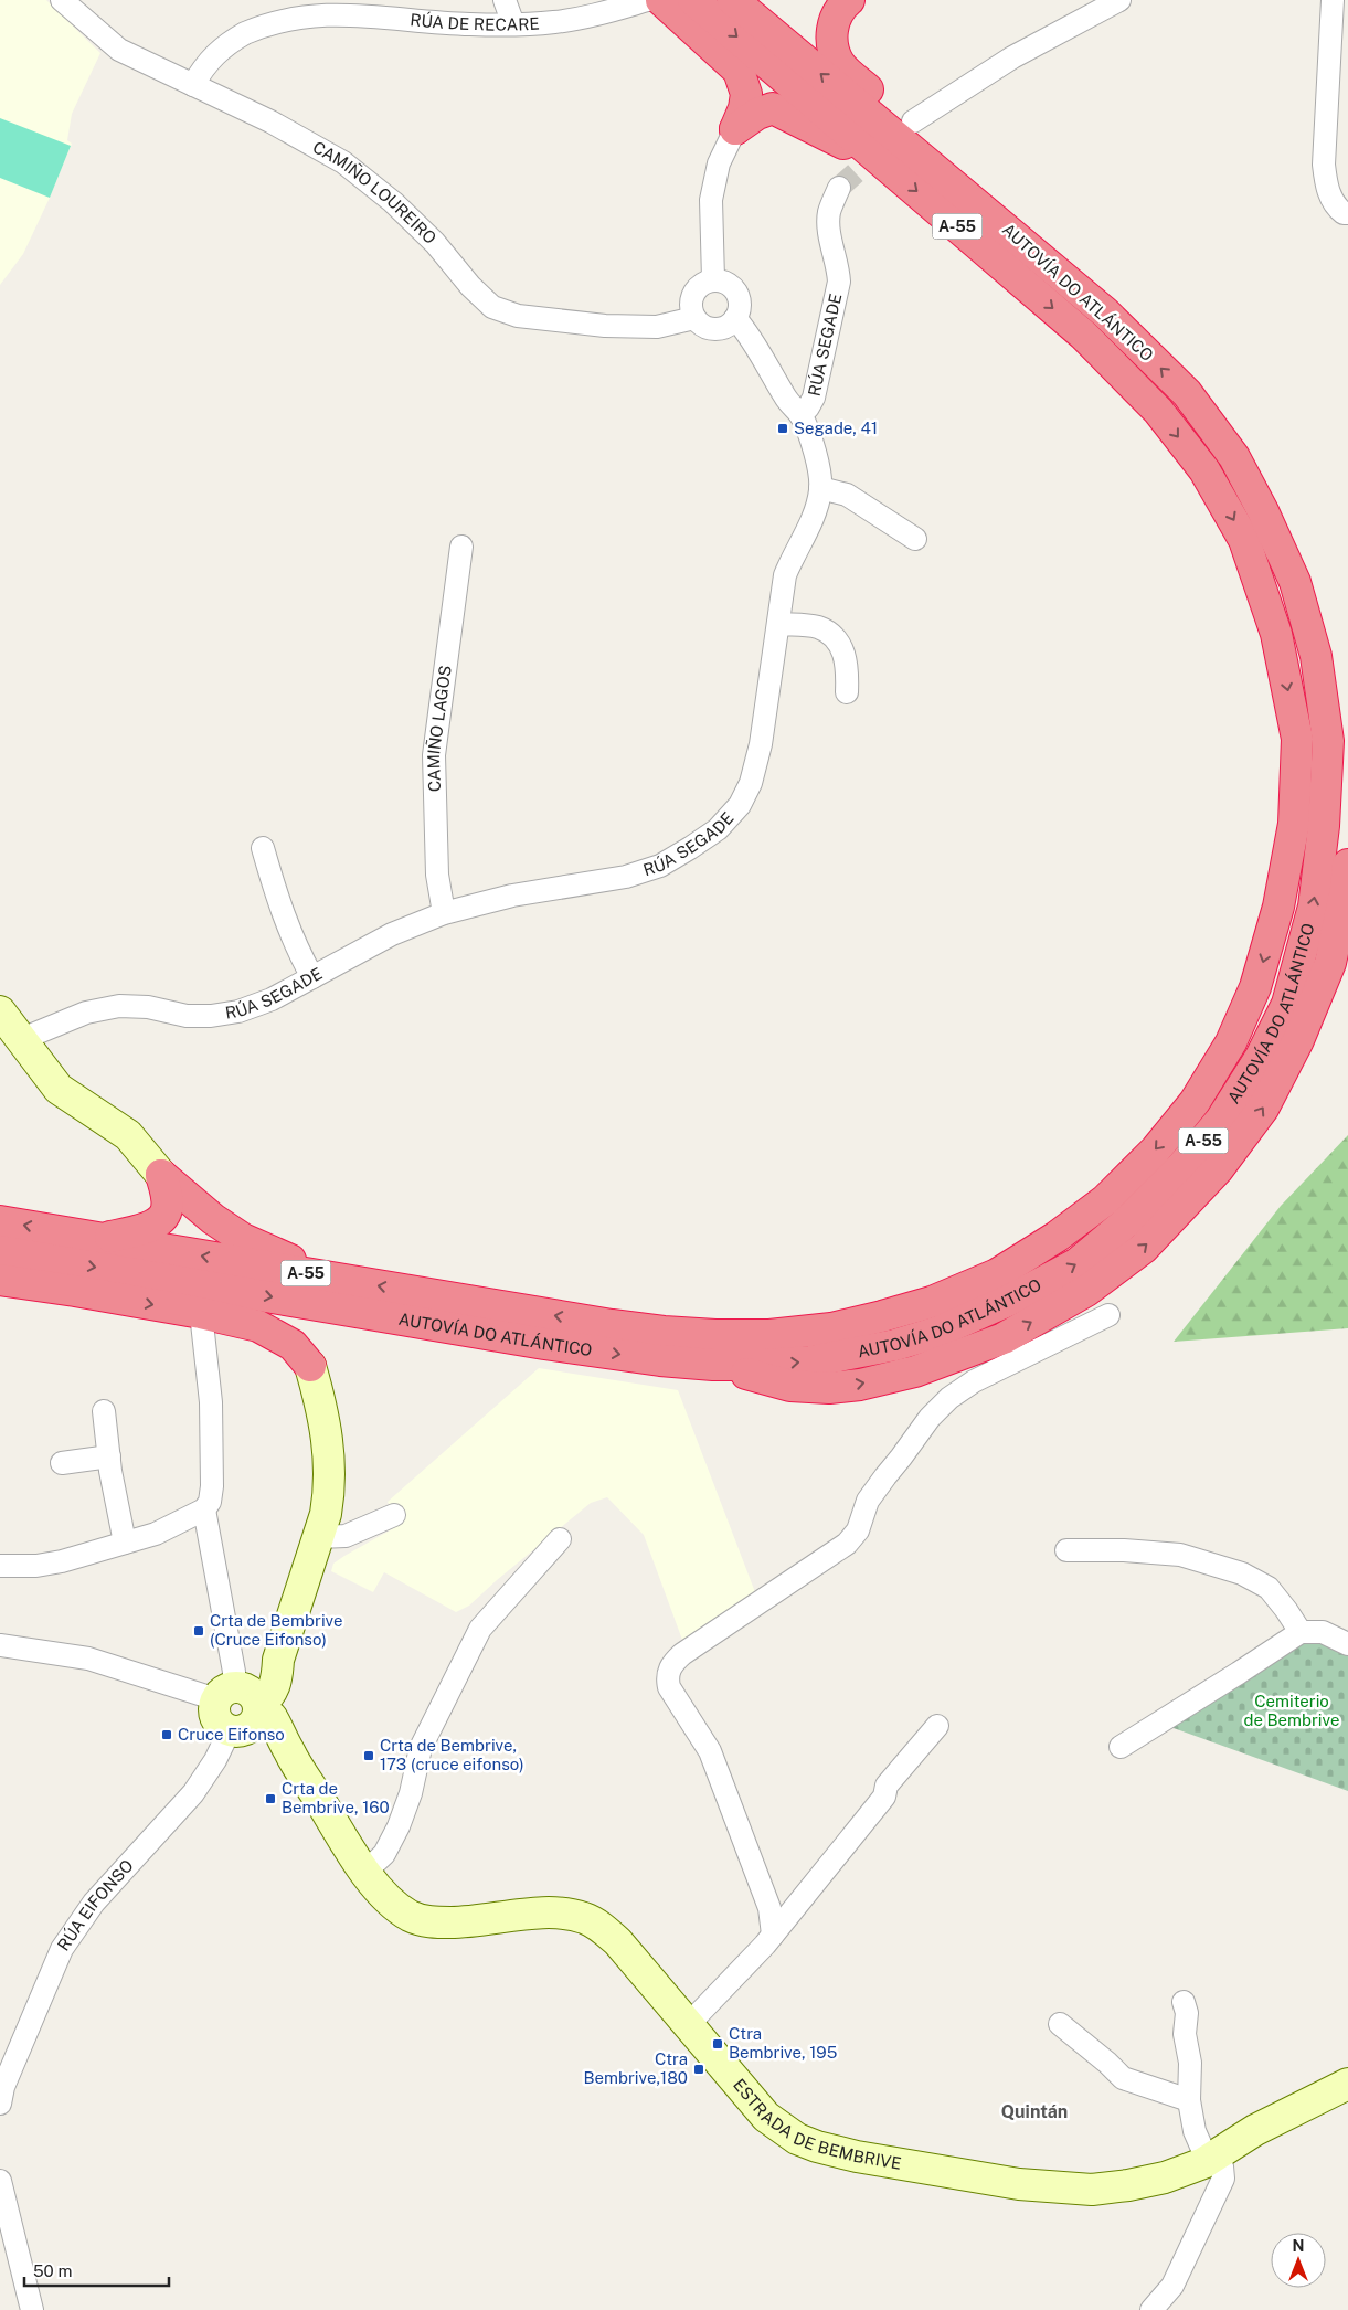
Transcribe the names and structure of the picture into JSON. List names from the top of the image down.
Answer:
{
  "streets": {
    "highway": ["A-55", "AUTOVÍA DO ATLÁNTICO"],
    "street": [
      "RÚA DE RECARE",
      "CAMIÑO LOUREIRO",
      "RÚA SEGADE",
      "CAMIÑO LAGOS",
      "RÚA EIFONSO",
      "ESTRADA DE BEMBRIVE"
    ]
  },
  "crossings": [
    ["RÚA DE RECARE", "CAMIÑO LOUREIRO"],
    ["RÚA SEGADE", "CAMIÑO LAGOS"],
    ["RÚA EIFONSO", "ESTRADA DE BEMBRIVE"]
  ],
  "districts": ["Quintán"],
  "parks": ["Cemiterio de Bembrive"],
  "places": {
    "transit": [
      "Segade, 41",
      "Crta de Bembrive (Cruce Eifonso)",
      "Cruce Eifonso",
      "Crta de Bembrive, 173 (cruce eifonso)",
      "Crta de Bembrive, 160",
      "Ctra Bembrive, 195",
      "Ctra Bembrive,180"
    ]
  },
  "scale_bar": "50 m",
  "north": "top"
}
